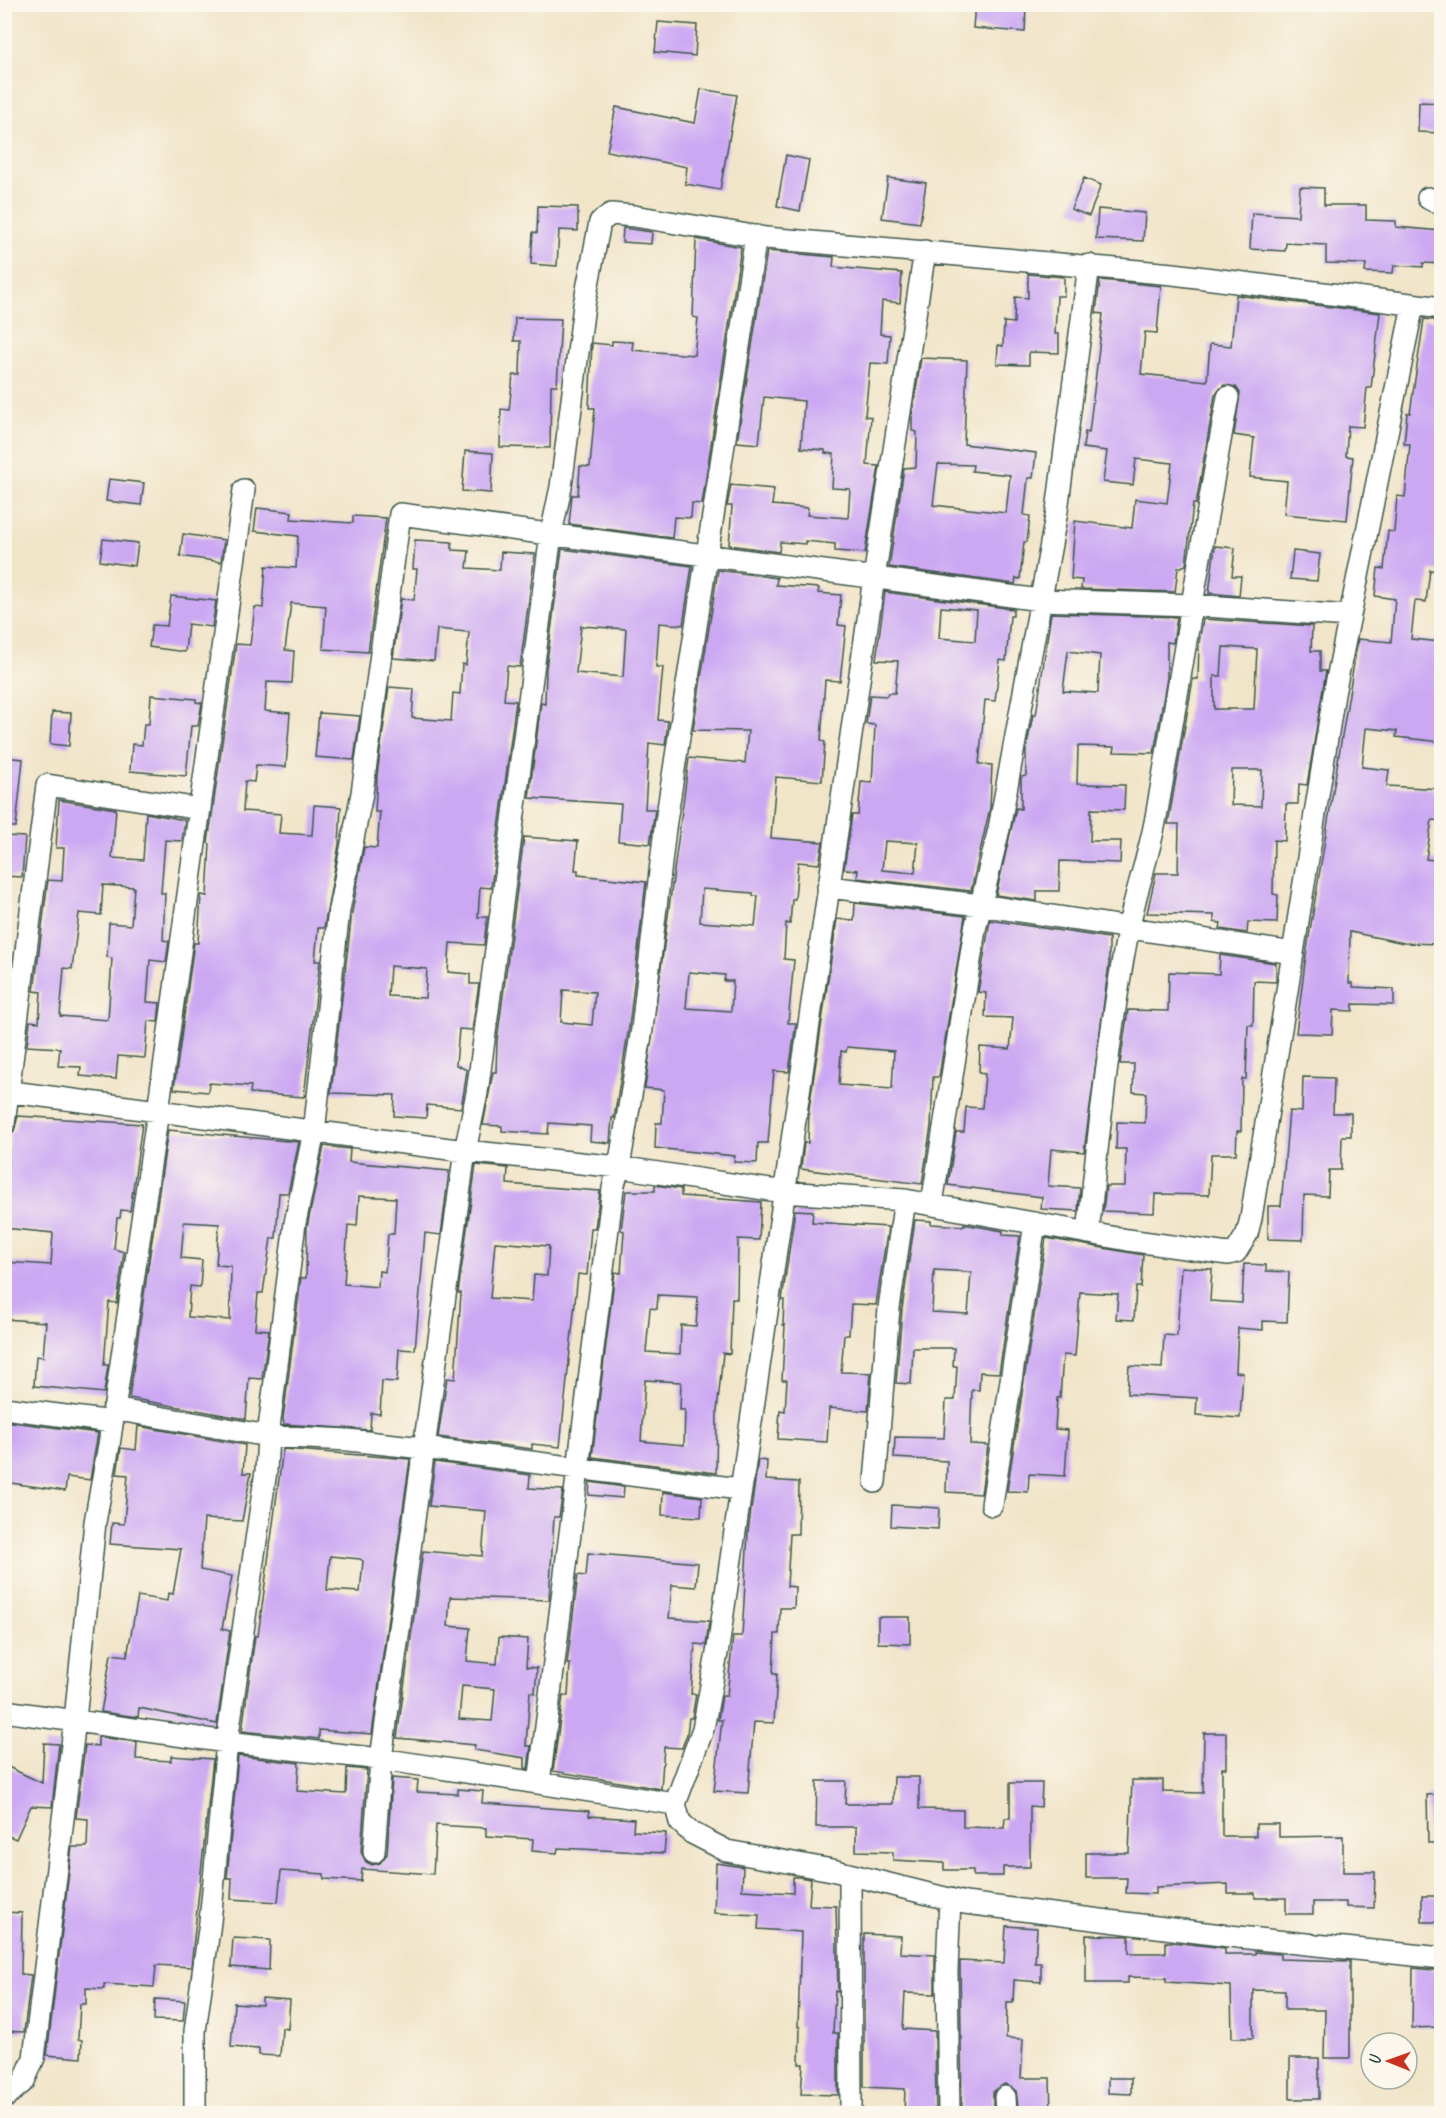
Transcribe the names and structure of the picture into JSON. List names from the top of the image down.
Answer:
{
  "north": "left"
}
